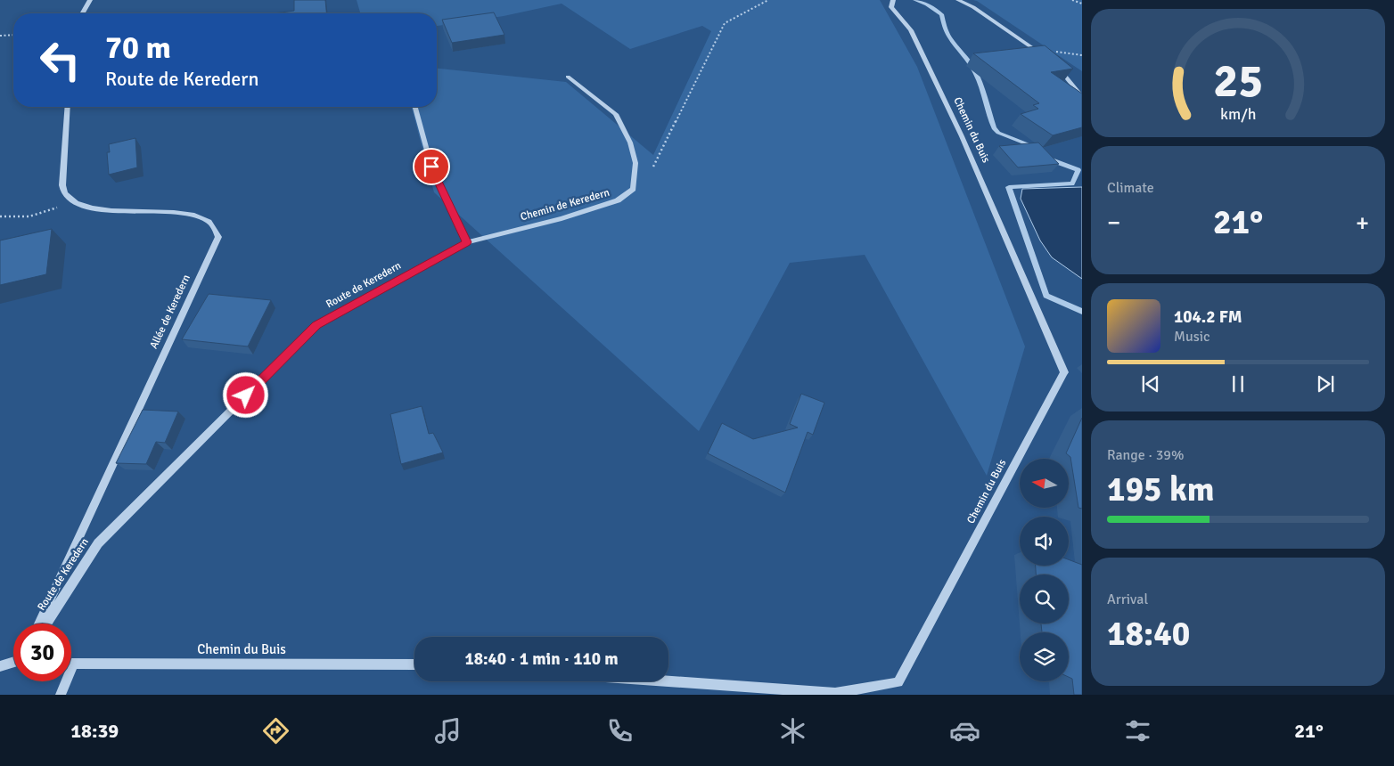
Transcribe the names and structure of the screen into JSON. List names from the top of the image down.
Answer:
{
  "streets": {
    "street": [
      "Chemin du Buis",
      "Chemin de Keredern",
      "Route de Keredern",
      "Allée de Keredern"
    ]
  },
  "crossings": [
    ["Chemin de Keredern", "Route de Keredern"]
  ],
  "north": "left",
  "page": {
    "turn": ["70 m", "Route de Keredern"],
    "tile": [
      "Climate",
      ["Range · 39%", "195 km"],
      ["Arrival", "18:40"]
    ],
    "heat": ["−", "21°", "+"],
    "song": ["104.2 FM", "Music"],
    "limit": "30",
    "trip": "18:40 · 1 min · 110 m",
    "tabs": ["18:39", "21°"],
    "gauge": ["25", "km/h"]
  }
}
